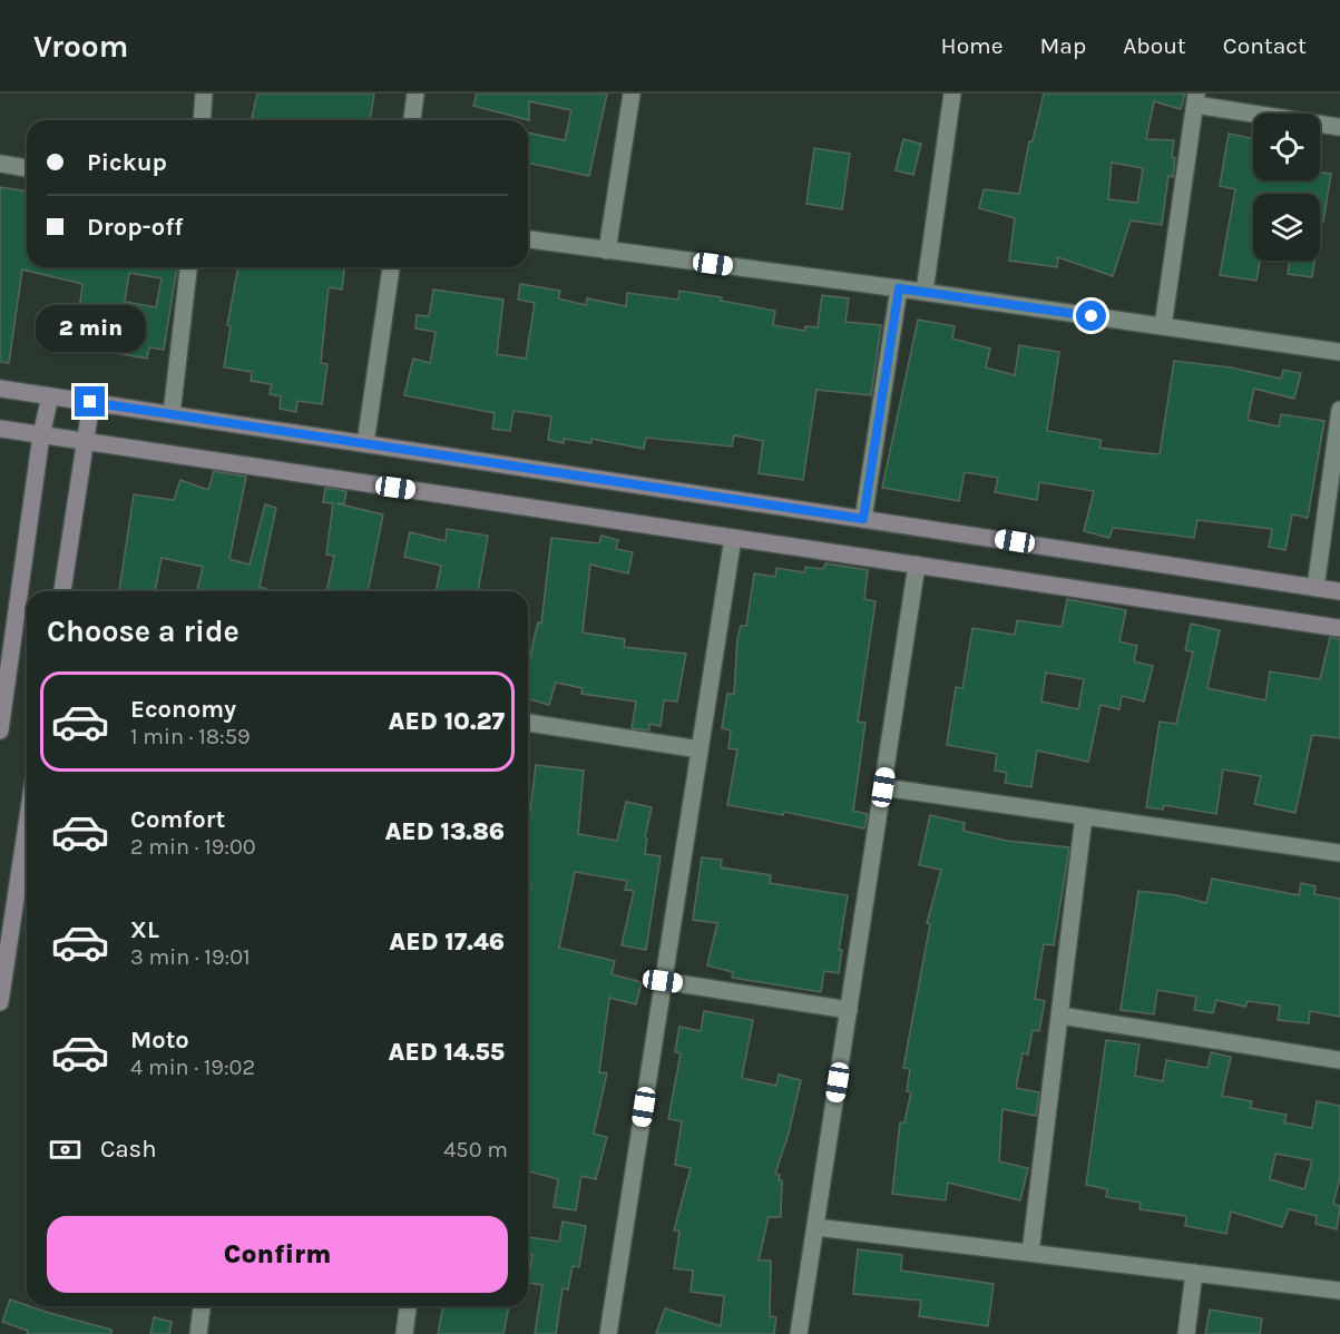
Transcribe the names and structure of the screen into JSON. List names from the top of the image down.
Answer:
{
  "page": {
    "header": "Vroom",
    "nav": [
      "Home",
      "Map",
      "About",
      "Contact"
    ],
    "banner": ["Pickup", "Drop-off"],
    "bubble": "2 min",
    "heading": "Choose a ride",
    "list": [
      {
        "name": "Economy",
        "note": "1 min · 18:59",
        "value": "AED 10.27"
      },
      {
        "name": "Comfort",
        "note": "2 min · 19:00",
        "value": "AED 13.86"
      },
      {
        "name": "XL",
        "note": "3 min · 19:01",
        "value": "AED 17.46"
      },
      {
        "name": "Moto",
        "note": "4 min · 19:02",
        "value": "AED 14.55"
      }
    ],
    "pay": ["Cash", "450 m"],
    "buttons": "Confirm"
  }
}
